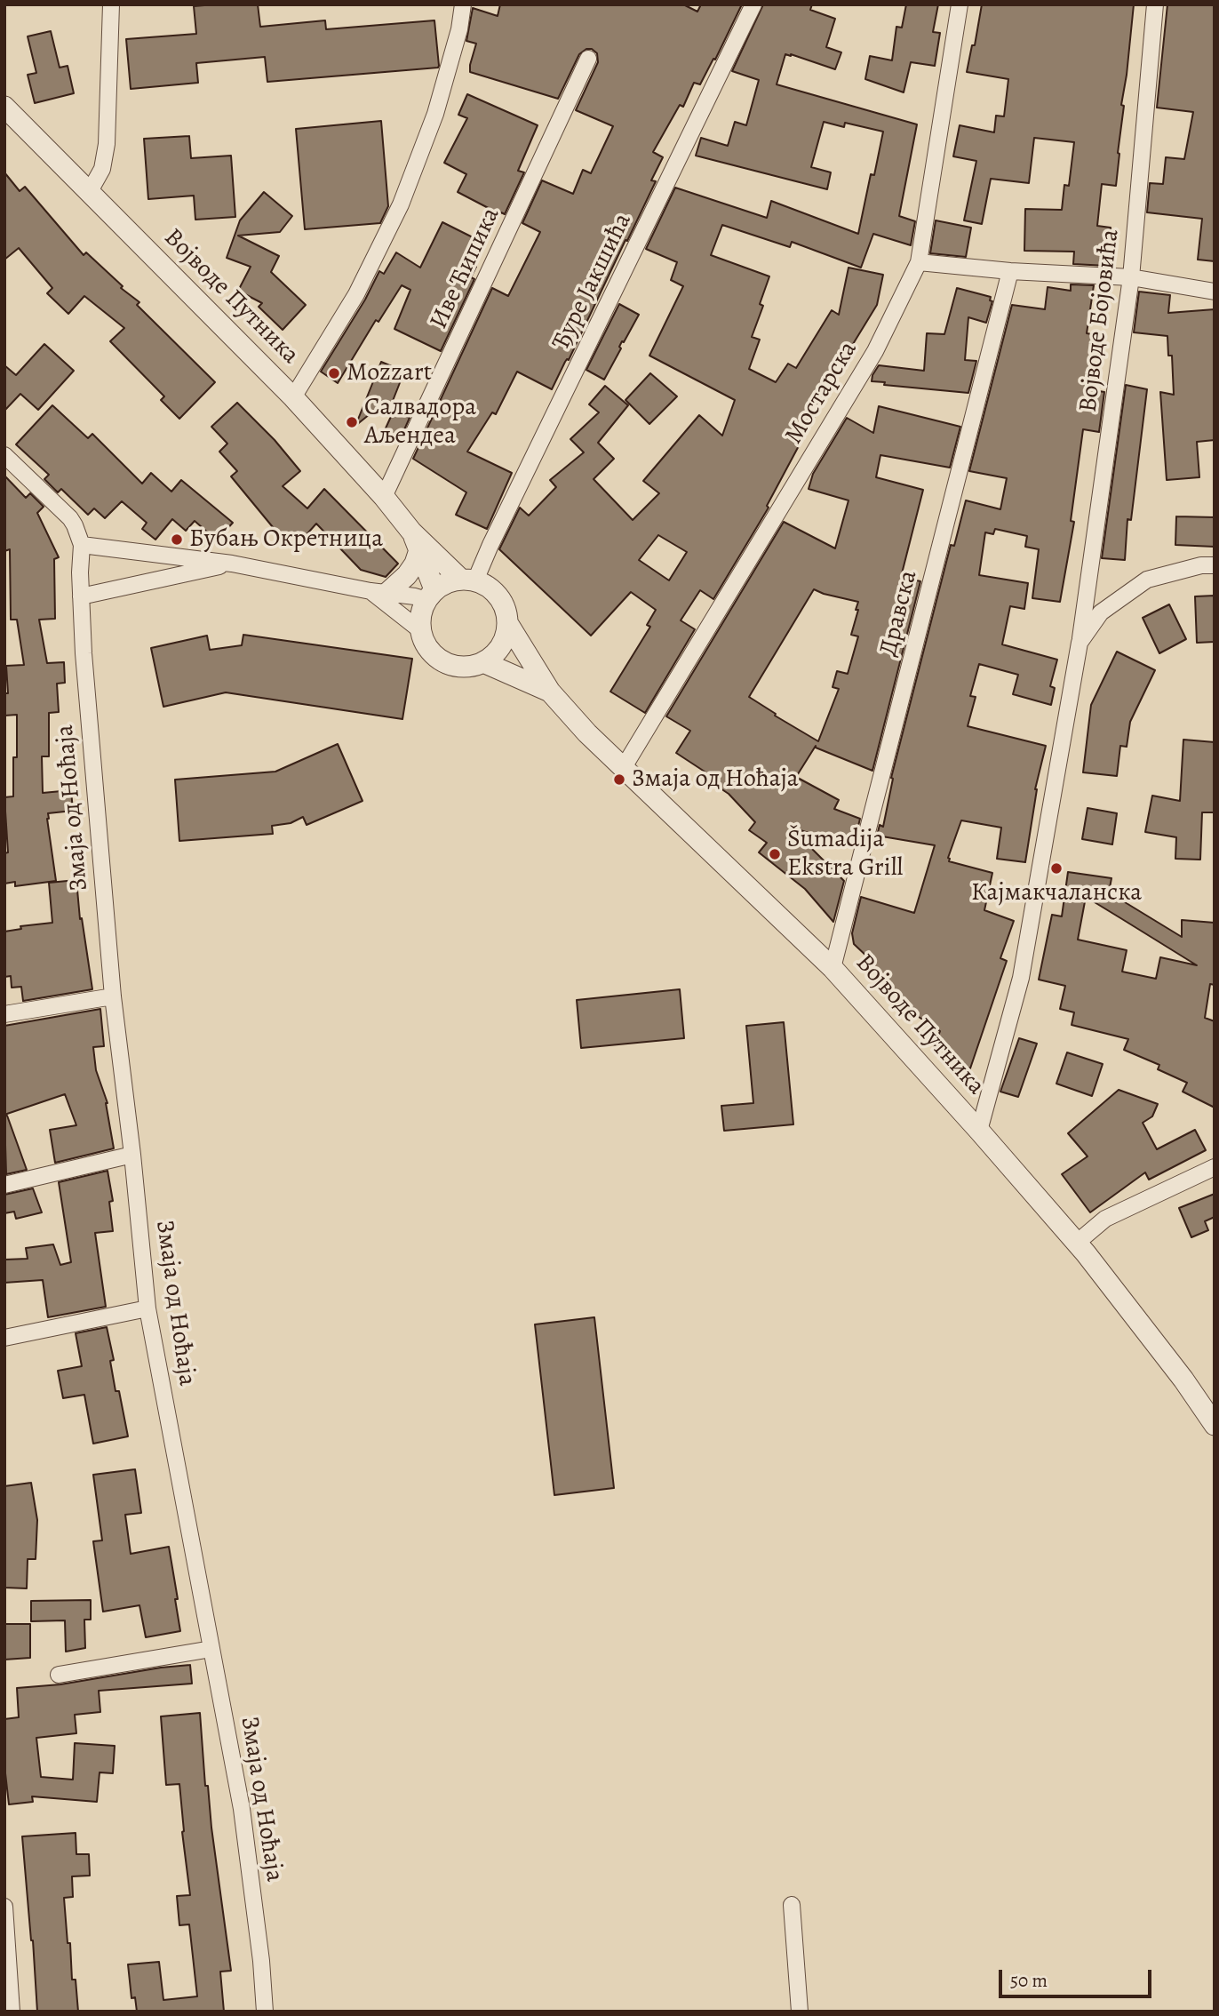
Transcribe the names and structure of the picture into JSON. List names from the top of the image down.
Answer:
{
  "streets": {
    "street": [
      "Иве Ћипика",
      "Ђуре Јакшића",
      "Војводе Путника",
      "Војводе Бојовића",
      "Мостарска",
      "Дравска",
      "Змаја од Ноћаја"
    ]
  },
  "crossings": [
    ["Иве Ћипика", "Војводе Путника"],
    ["Ђуре Јакшића", "Војводе Путника"],
    ["Војводе Путника", "Мостарска"],
    ["Војводе Путника", "Дравска"]
  ],
  "places": [
    "Mozzart",
    "Салвадора Аљендеа",
    "Бубањ Окретница",
    "Змаја од Ноћаја",
    "Šumadija Ekstra Grill",
    "Кајмакчаланска"
  ],
  "scale_bar": "50 m"
}
